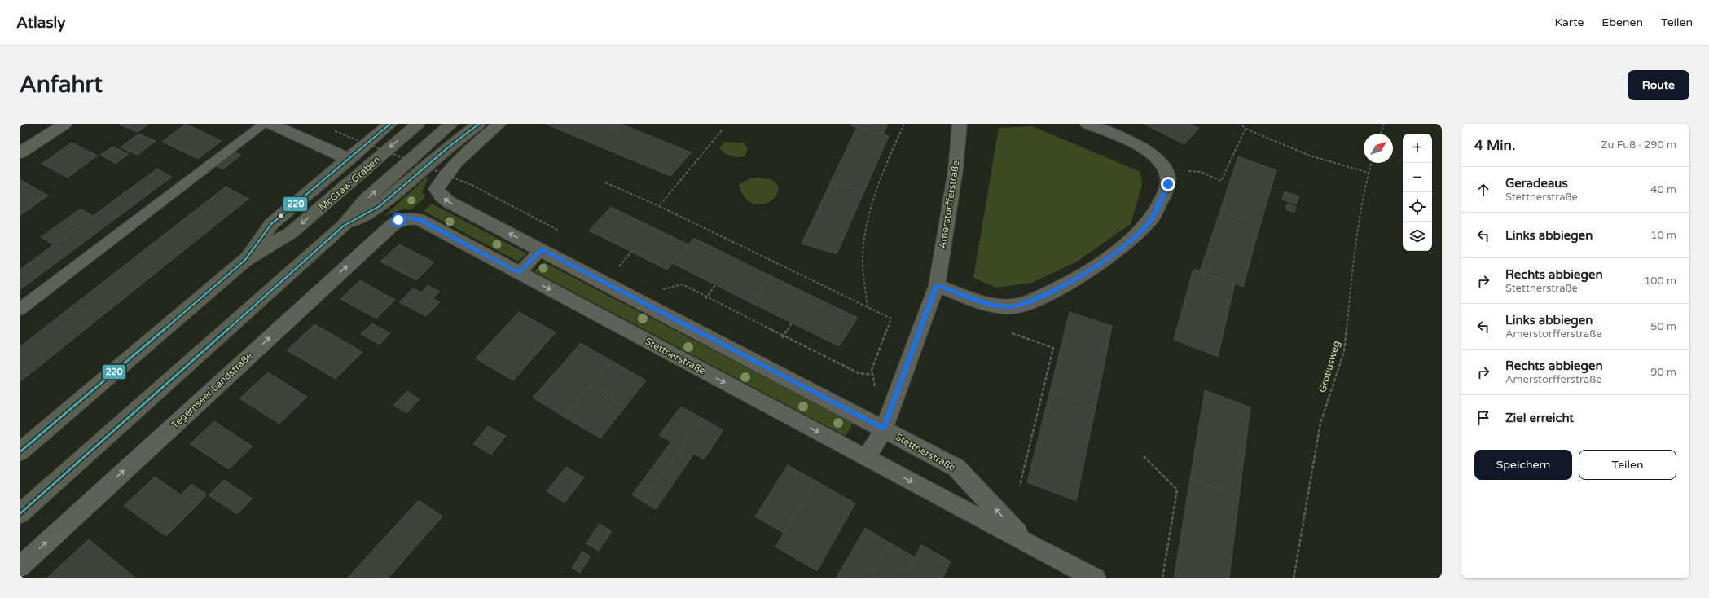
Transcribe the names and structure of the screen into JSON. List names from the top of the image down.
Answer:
{
  "streets": {
    "highway": ["McGraw-Graben"],
    "street": ["Amerstorfferstraße", "Stettnerstraße", "Tegernseer Landstraße"],
    "path": ["Grotiusweg"]
  },
  "crossings": [
    ["Amerstorfferstraße", "Stettnerstraße"],
    ["Stettnerstraße", "Tegernseer Landstraße"]
  ],
  "one_way": ["Tegernseer Landstraße"],
  "lines": ["transit line 220"],
  "north": "top right",
  "page": {
    "header": "Atlasly",
    "nav": ["Karte", "Ebenen", "Teilen"],
    "buttons": [
      "Route",
      ["Speichern", "Teilen"]
    ],
    "title": "Anfahrt",
    "heading": ["4 Min.", "Zu Fuß · 290 m"],
    "map_buttons": ["+", "−"],
    "list": [
      ["Geradeaus", "Stettnerstraße", "40 m"],
      ["Links abbiegen", "10 m"],
      ["Rechts abbiegen", "Stettnerstraße", "100 m"],
      ["Links abbiegen", "Amerstorfferstraße", "50 m"],
      ["Rechts abbiegen", "Amerstorfferstraße", "90 m"],
      "Ziel erreicht"
    ]
  }
}
